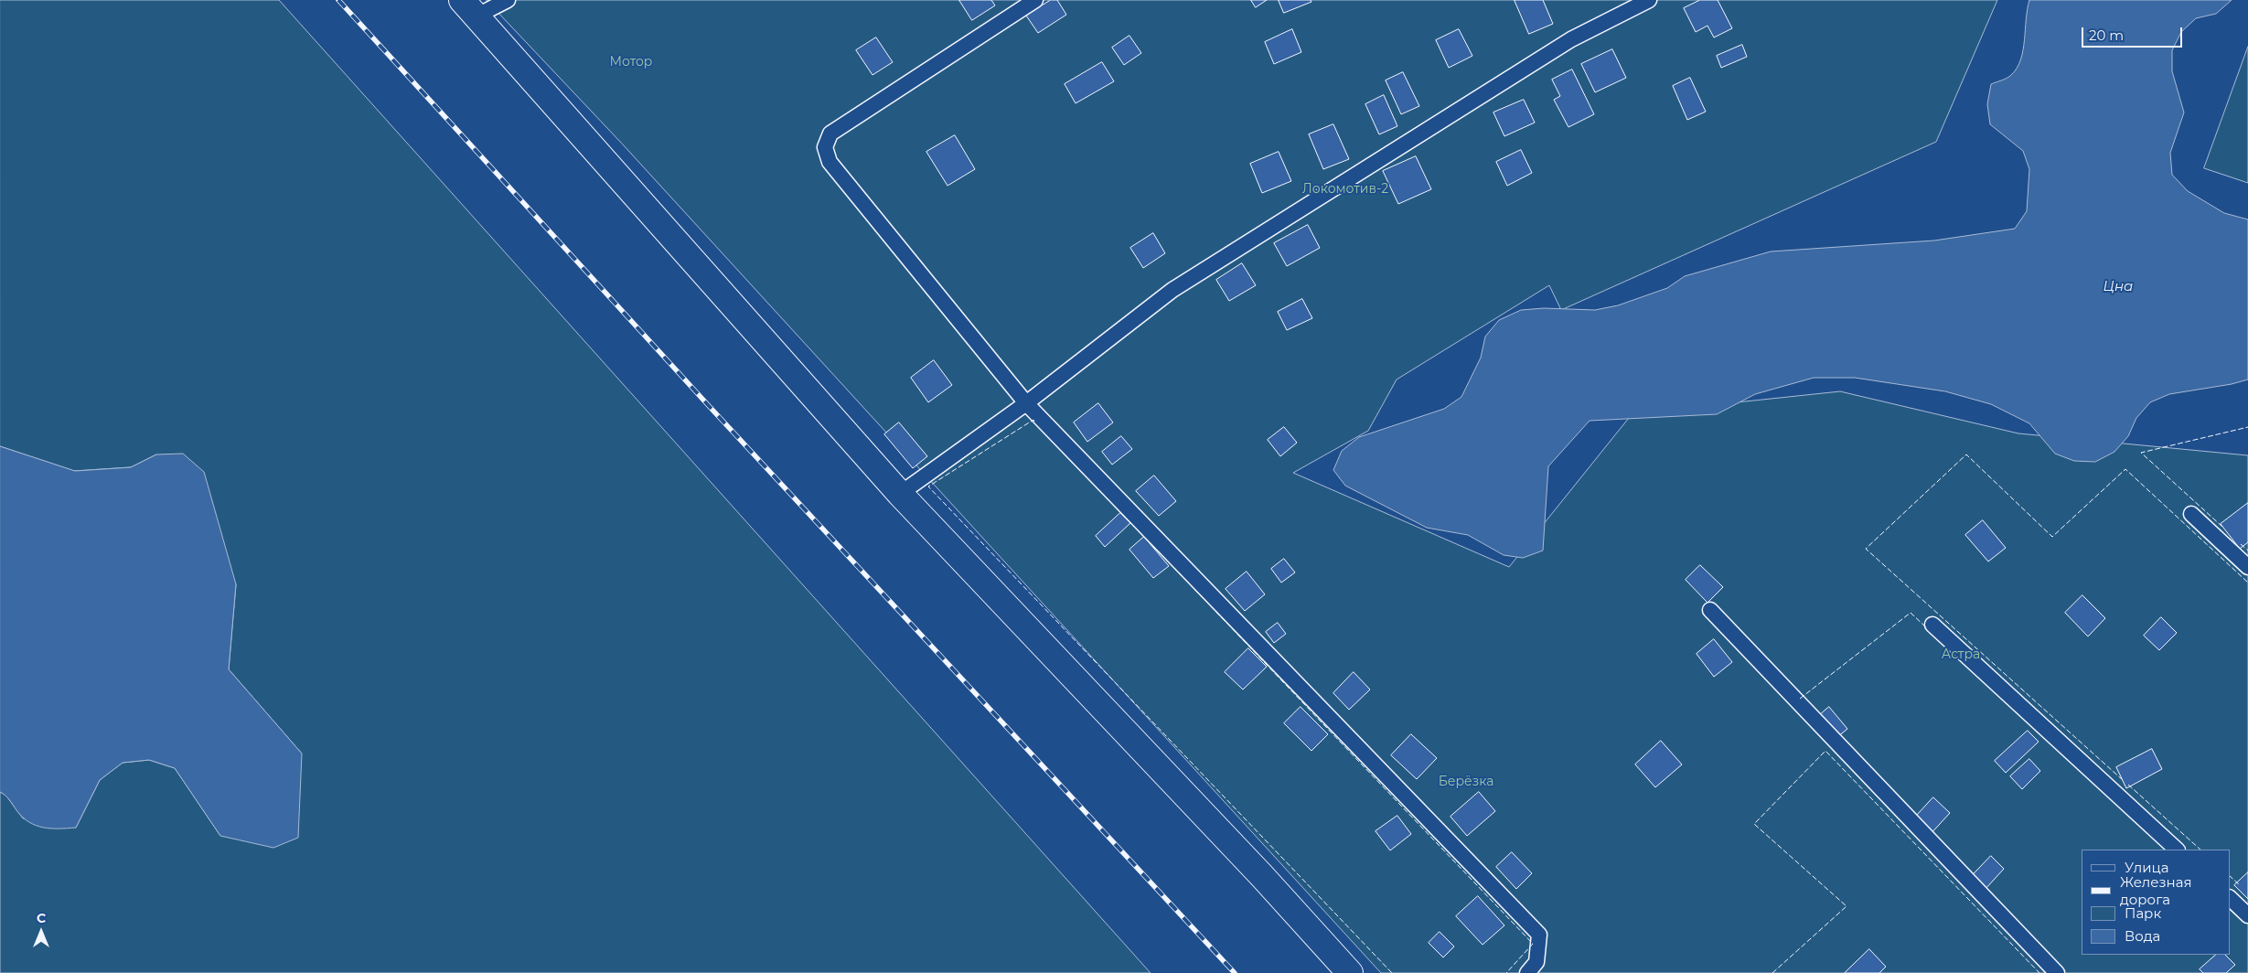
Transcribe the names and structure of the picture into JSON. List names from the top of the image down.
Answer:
{
  "water": ["Цна"],
  "parks": [
    "Мотор",
    "Локомотив-2",
    "Астра",
    "Берёзка"
  ],
  "legend": [
    "Улица",
    "Железная дорога",
    "Парк",
    "Вода"
  ],
  "scale_bar": "20 m",
  "north": "top"
}
